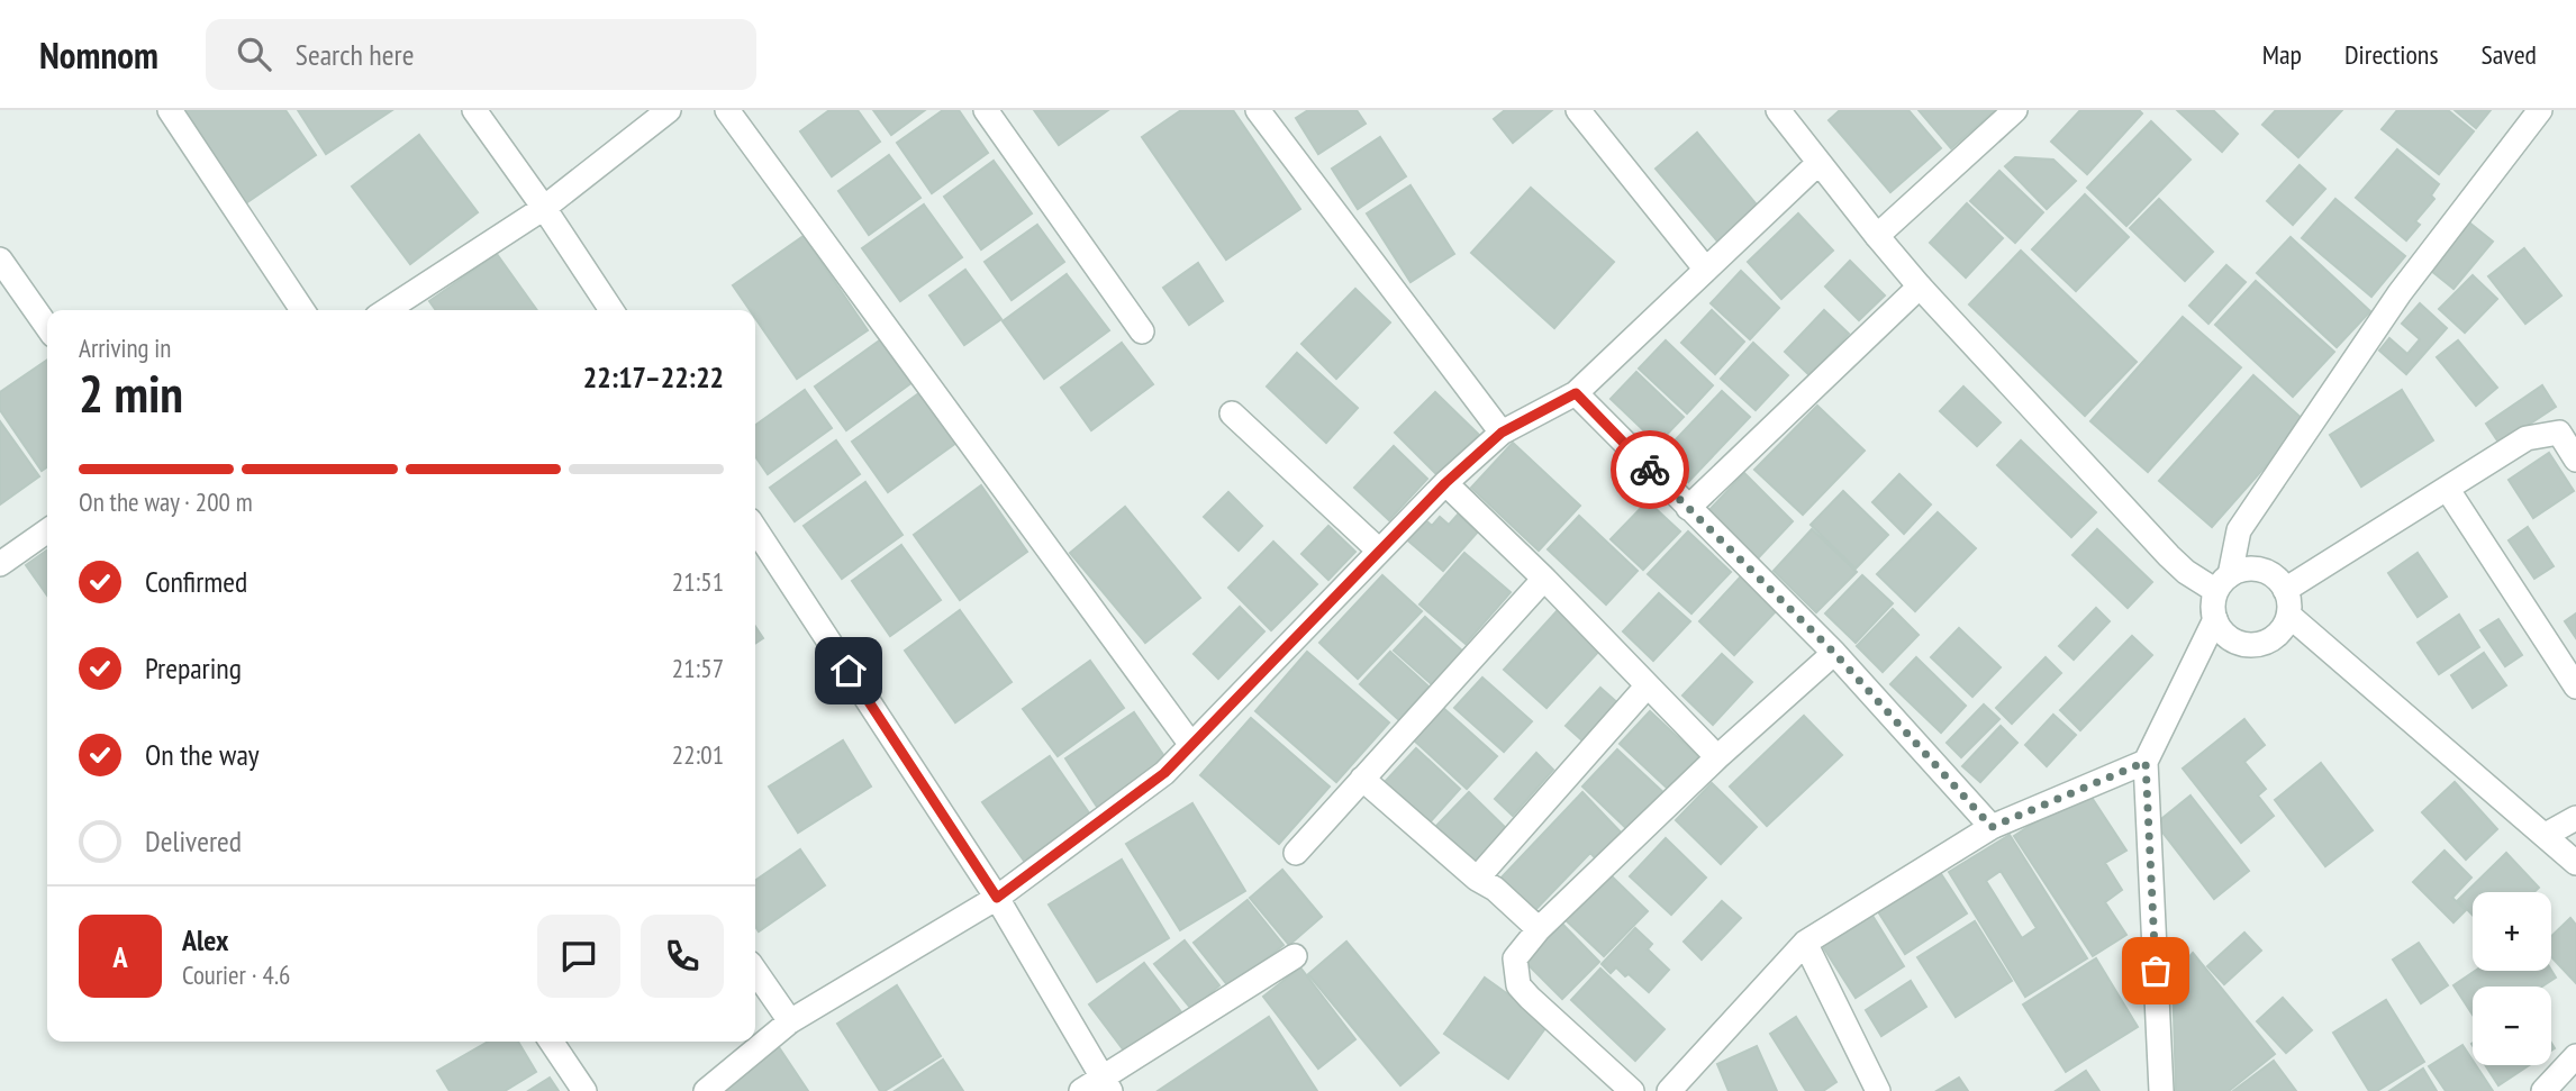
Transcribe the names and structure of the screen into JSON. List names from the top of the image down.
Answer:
{
  "page": {
    "header": "Nomnom",
    "search": "Search here",
    "nav": ["Map", "Directions", "Saved"],
    "heading": ["2 min", "Arriving in", "22:17–22:22"],
    "panel": ["Alex", "Courier · 4.6"],
    "bar": "On the way · 200 m",
    "list": [
      ["Confirmed", "21:51"],
      ["Preparing", "21:57"],
      ["On the way", "22:01"],
      "Delivered"
    ],
    "map_buttons": ["+", "−"],
    "round": "A"
  }
}
